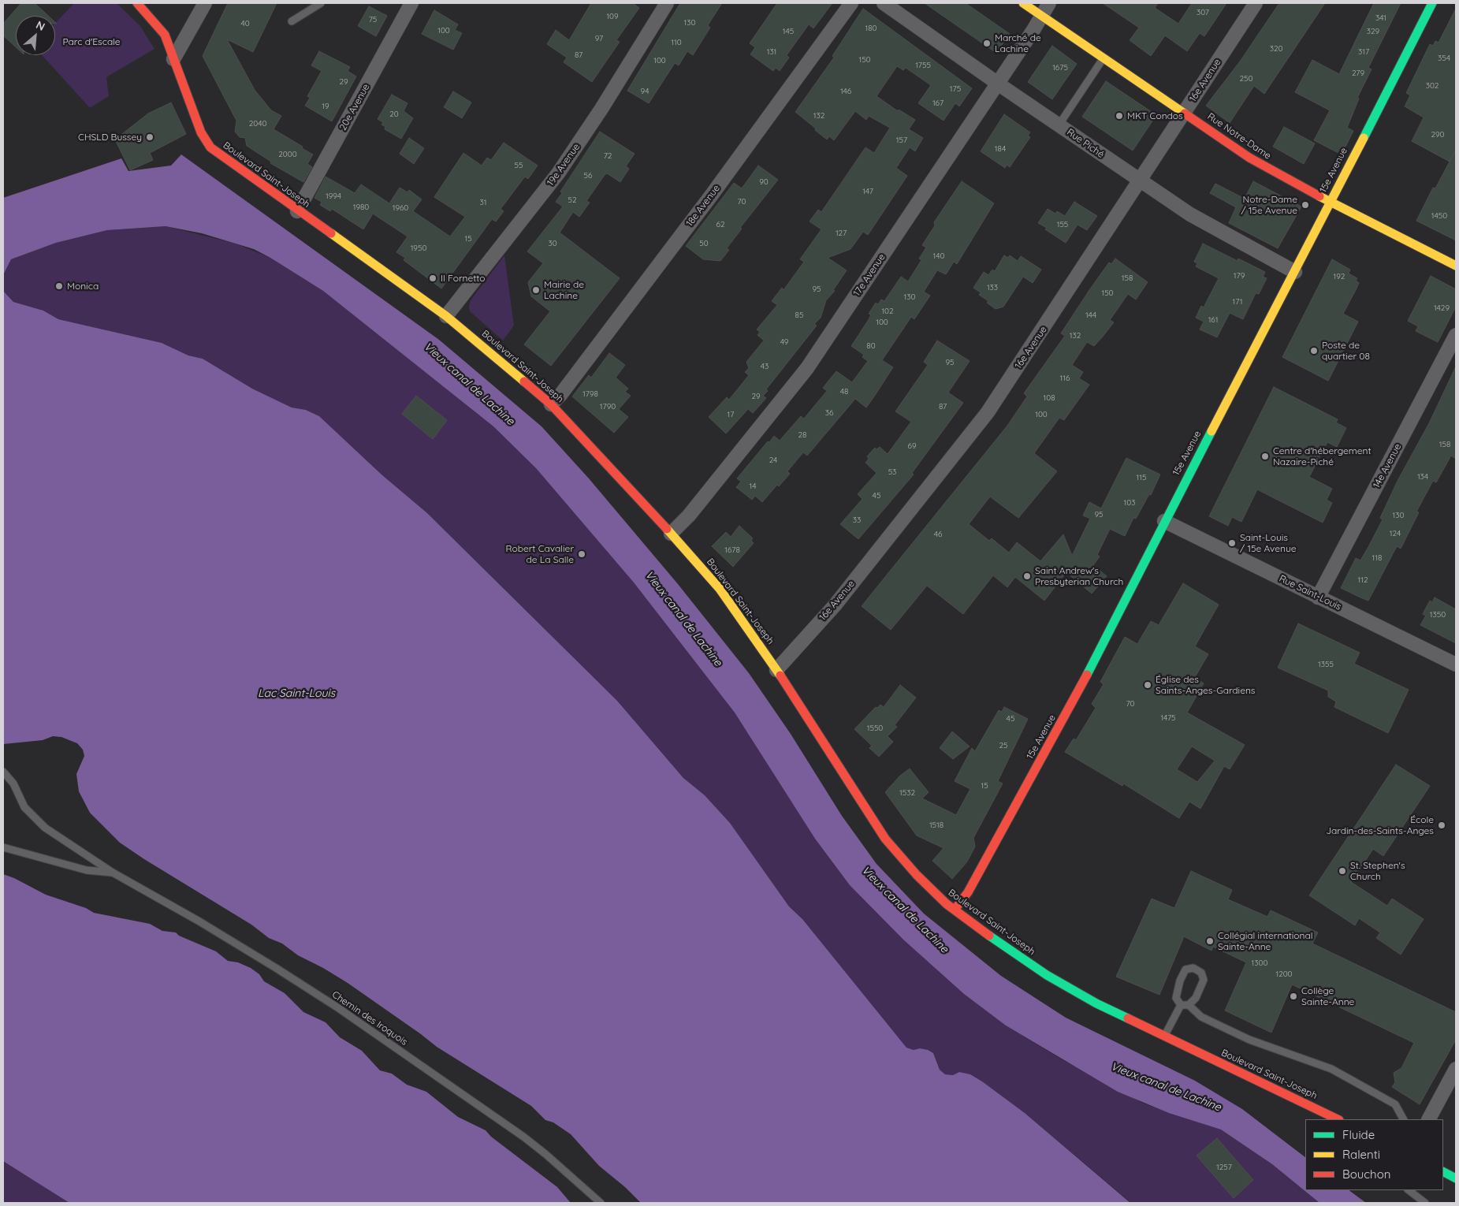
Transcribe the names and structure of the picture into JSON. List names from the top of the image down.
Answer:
{
  "streets": {
    "street": [
      "16e Avenue",
      "20e Avenue",
      "Rue Notre-Dame",
      "Rue Piché",
      "19e Avenue",
      "15e Avenue",
      "Boulevard Saint-Joseph",
      "18e Avenue",
      "17e Avenue",
      "14e Avenue",
      "Rue Saint-Louis"
    ],
    "lane": ["Chemin des Iroquois"]
  },
  "crossings": [
    ["16e Avenue", "Rue Notre-Dame"],
    ["16e Avenue", "Rue Piché"],
    ["16e Avenue", "Boulevard Saint-Joseph"],
    ["20e Avenue", "Boulevard Saint-Joseph"],
    ["Rue Notre-Dame", "15e Avenue"],
    ["Rue Notre-Dame", "17e Avenue"],
    ["Rue Piché", "15e Avenue"],
    ["Rue Piché", "17e Avenue"],
    ["19e Avenue", "Boulevard Saint-Joseph"],
    ["15e Avenue", "Boulevard Saint-Joseph"],
    ["15e Avenue", "Rue Saint-Louis"],
    ["Boulevard Saint-Joseph", "18e Avenue"],
    ["Boulevard Saint-Joseph", "17e Avenue"],
    ["14e Avenue", "Rue Saint-Louis"]
  ],
  "water": ["Vieux canal de Lachine", "Lac Saint-Louis"],
  "parks": ["Parc d'Escale"],
  "places": [
    "Marché de Lachine",
    "MKT Condos",
    "CHSLD Bussey",
    "Notre-Dame / 15e Avenue",
    "Il Fornetto",
    "Monica",
    "Mairie de Lachine",
    "Poste de quartier 08",
    "Centre d'hébergement Nazaire-Piché",
    "Saint-Louis / 15e Avenue",
    "Robert Cavalier de La Salle",
    "Saint Andrew's Presbyterian Church",
    "Église des Saints-Anges-Gardiens",
    "École Jardin-des-Saints-Anges",
    "St. Stephen's Church",
    "Collégial international Sainte-Anne",
    "Collège Sainte-Anne"
  ],
  "house_numbers": [
    "307",
    "109",
    "341",
    "75",
    "130",
    "40",
    "180",
    "100",
    "145",
    "329",
    "97",
    "110",
    "320",
    "131",
    "317",
    "87",
    "354",
    "150",
    "100",
    "1755",
    "1675",
    "279",
    "250",
    "29",
    "302",
    "175",
    "94",
    "146",
    "167",
    "19",
    "20",
    "132",
    "2040",
    "290",
    "157",
    "184",
    "2000",
    "72",
    "55",
    "56",
    "90",
    "147",
    "1994",
    "52",
    "70",
    "31",
    "1980",
    "1960",
    "1450",
    "62",
    "155",
    "127",
    "15",
    "30",
    "50",
    "1950",
    "140",
    "179",
    "192",
    "158",
    "133",
    "95",
    "150",
    "130",
    "171",
    "1429",
    "102",
    "85",
    "144",
    "161",
    "100",
    "132",
    "49",
    "80",
    "95",
    "43",
    "116",
    "48",
    "1798",
    "29",
    "108",
    "1790",
    "87",
    "36",
    "17",
    "100",
    "28",
    "158",
    "69",
    "24",
    "53",
    "134",
    "115",
    "14",
    "45",
    "103",
    "95",
    "130",
    "33",
    "124",
    "46",
    "1678",
    "118",
    "112",
    "1350",
    "1355",
    "70",
    "1475",
    "45",
    "1550",
    "25",
    "15",
    "1532",
    "1518",
    "1300",
    "1200",
    "1257"
  ],
  "legend": ["Fluide", "Ralenti", "Bouchon"],
  "north": "top right"
}
